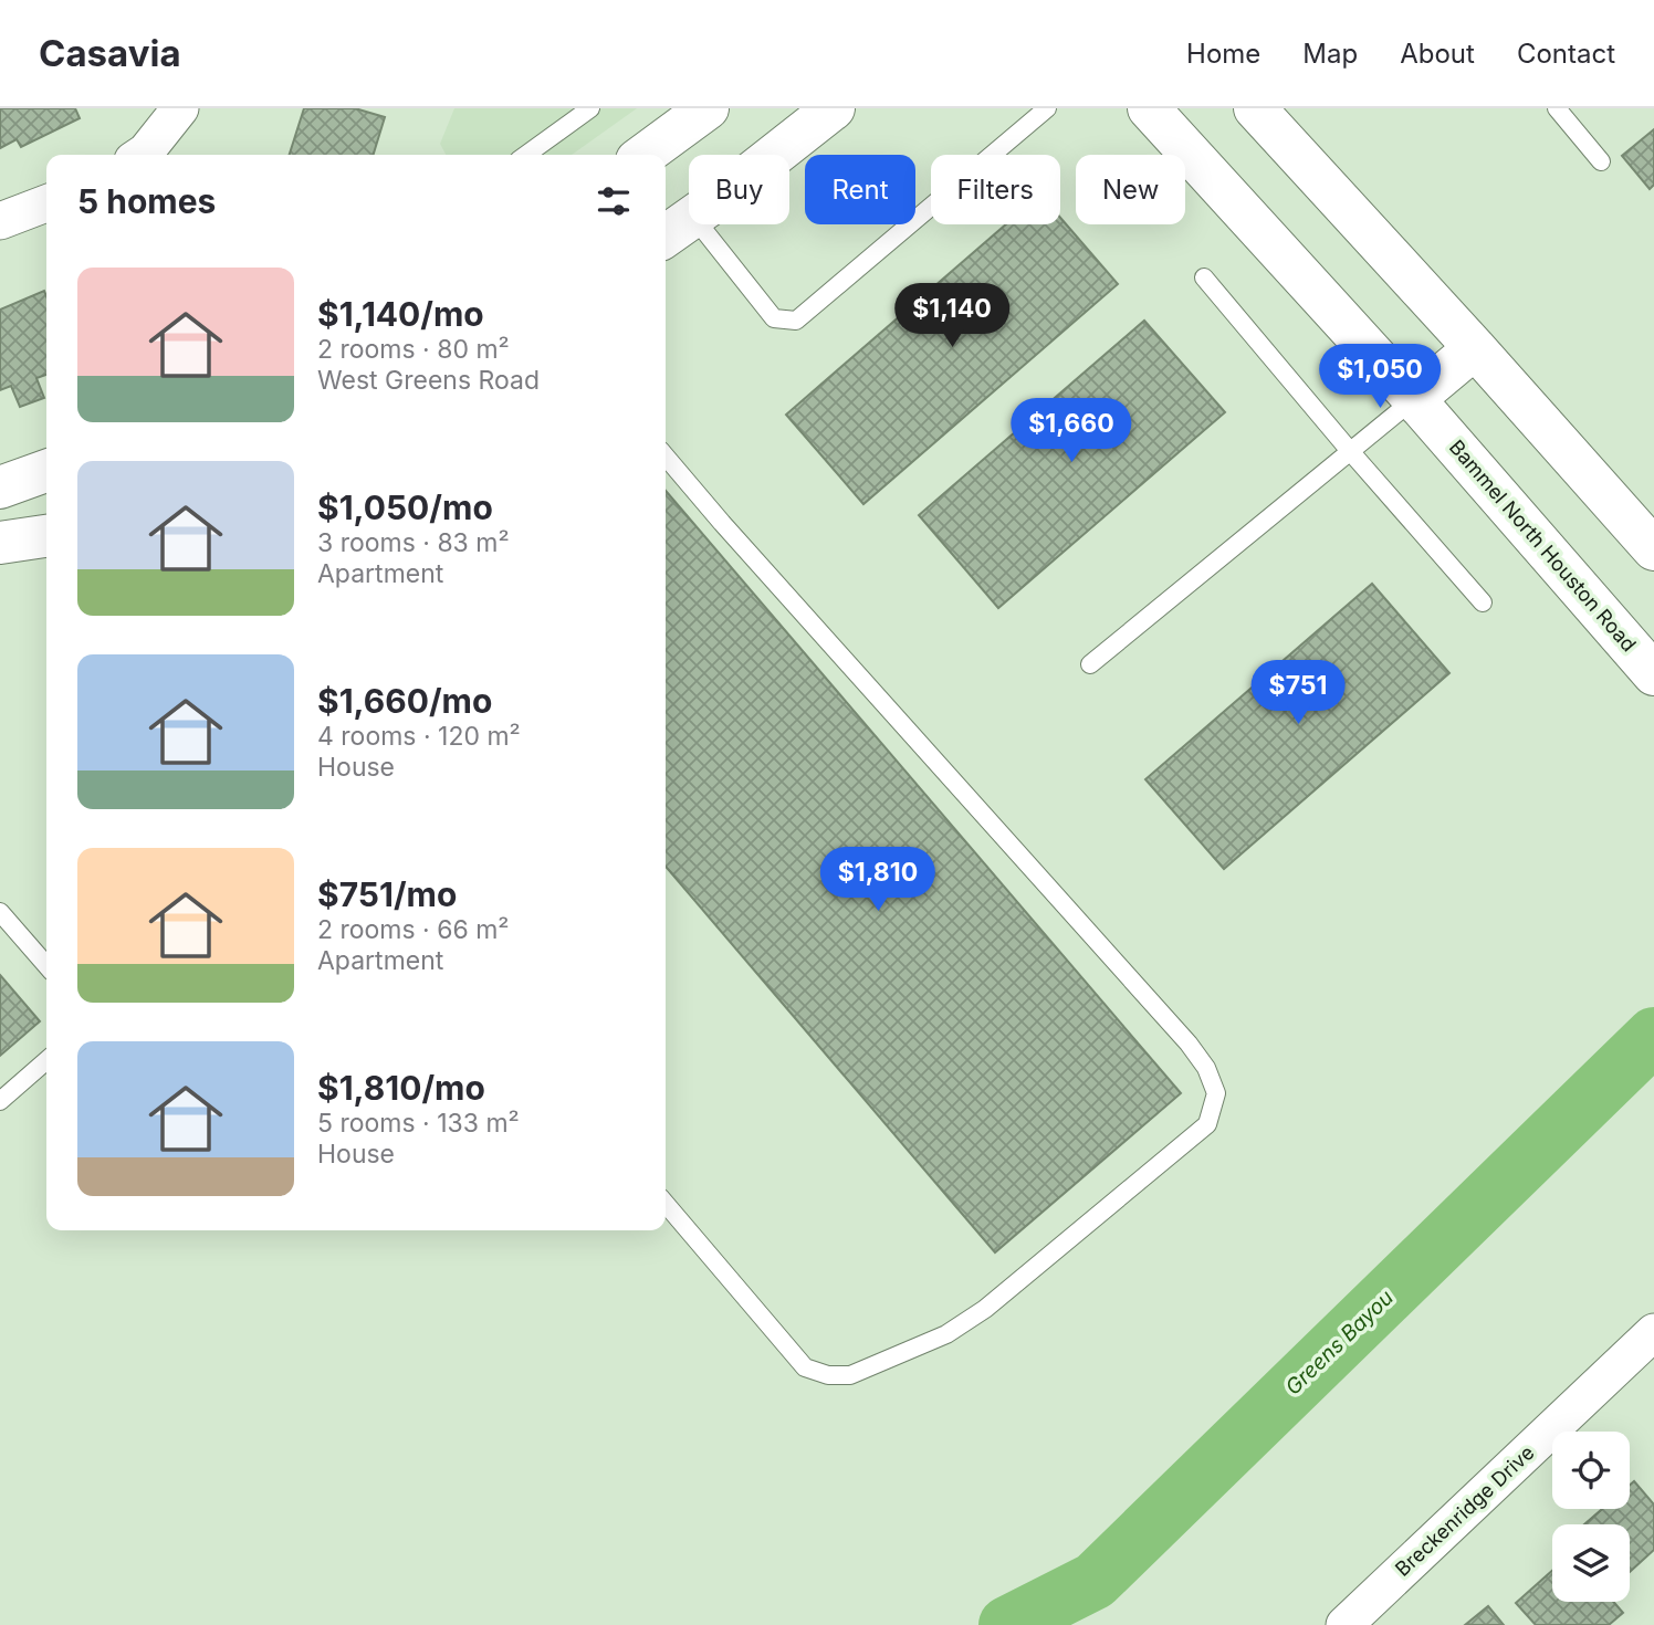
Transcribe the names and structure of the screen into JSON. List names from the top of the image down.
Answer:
{
  "streets": {
    "main road": ["Bammel North Houston Road"],
    "street": ["Breckenridge Drive"]
  },
  "water": ["Greens Bayou"],
  "page": {
    "header": "Casavia",
    "nav": [
      "Home",
      "Map",
      "About",
      "Contact"
    ],
    "chip": [
      "Buy",
      "Rent",
      "Filters",
      "New"
    ],
    "heading": "5 homes",
    "list": [
      {
        "name": "$1,140/mo",
        "note": "2 rooms · 80 m² · West Greens Road"
      },
      {
        "name": "$1,050/mo",
        "note": "3 rooms · 83 m² · Apartment"
      },
      {
        "name": "$1,660/mo",
        "note": "4 rooms · 120 m² · House"
      },
      {
        "name": "$751/mo",
        "note": "2 rooms · 66 m² · Apartment"
      },
      {
        "name": "$1,810/mo",
        "note": "5 rooms · 133 m² · House"
      }
    ],
    "price": [
      "$1,140",
      "$1,050",
      "$1,660",
      "$751",
      "$1,810"
    ]
  }
}
